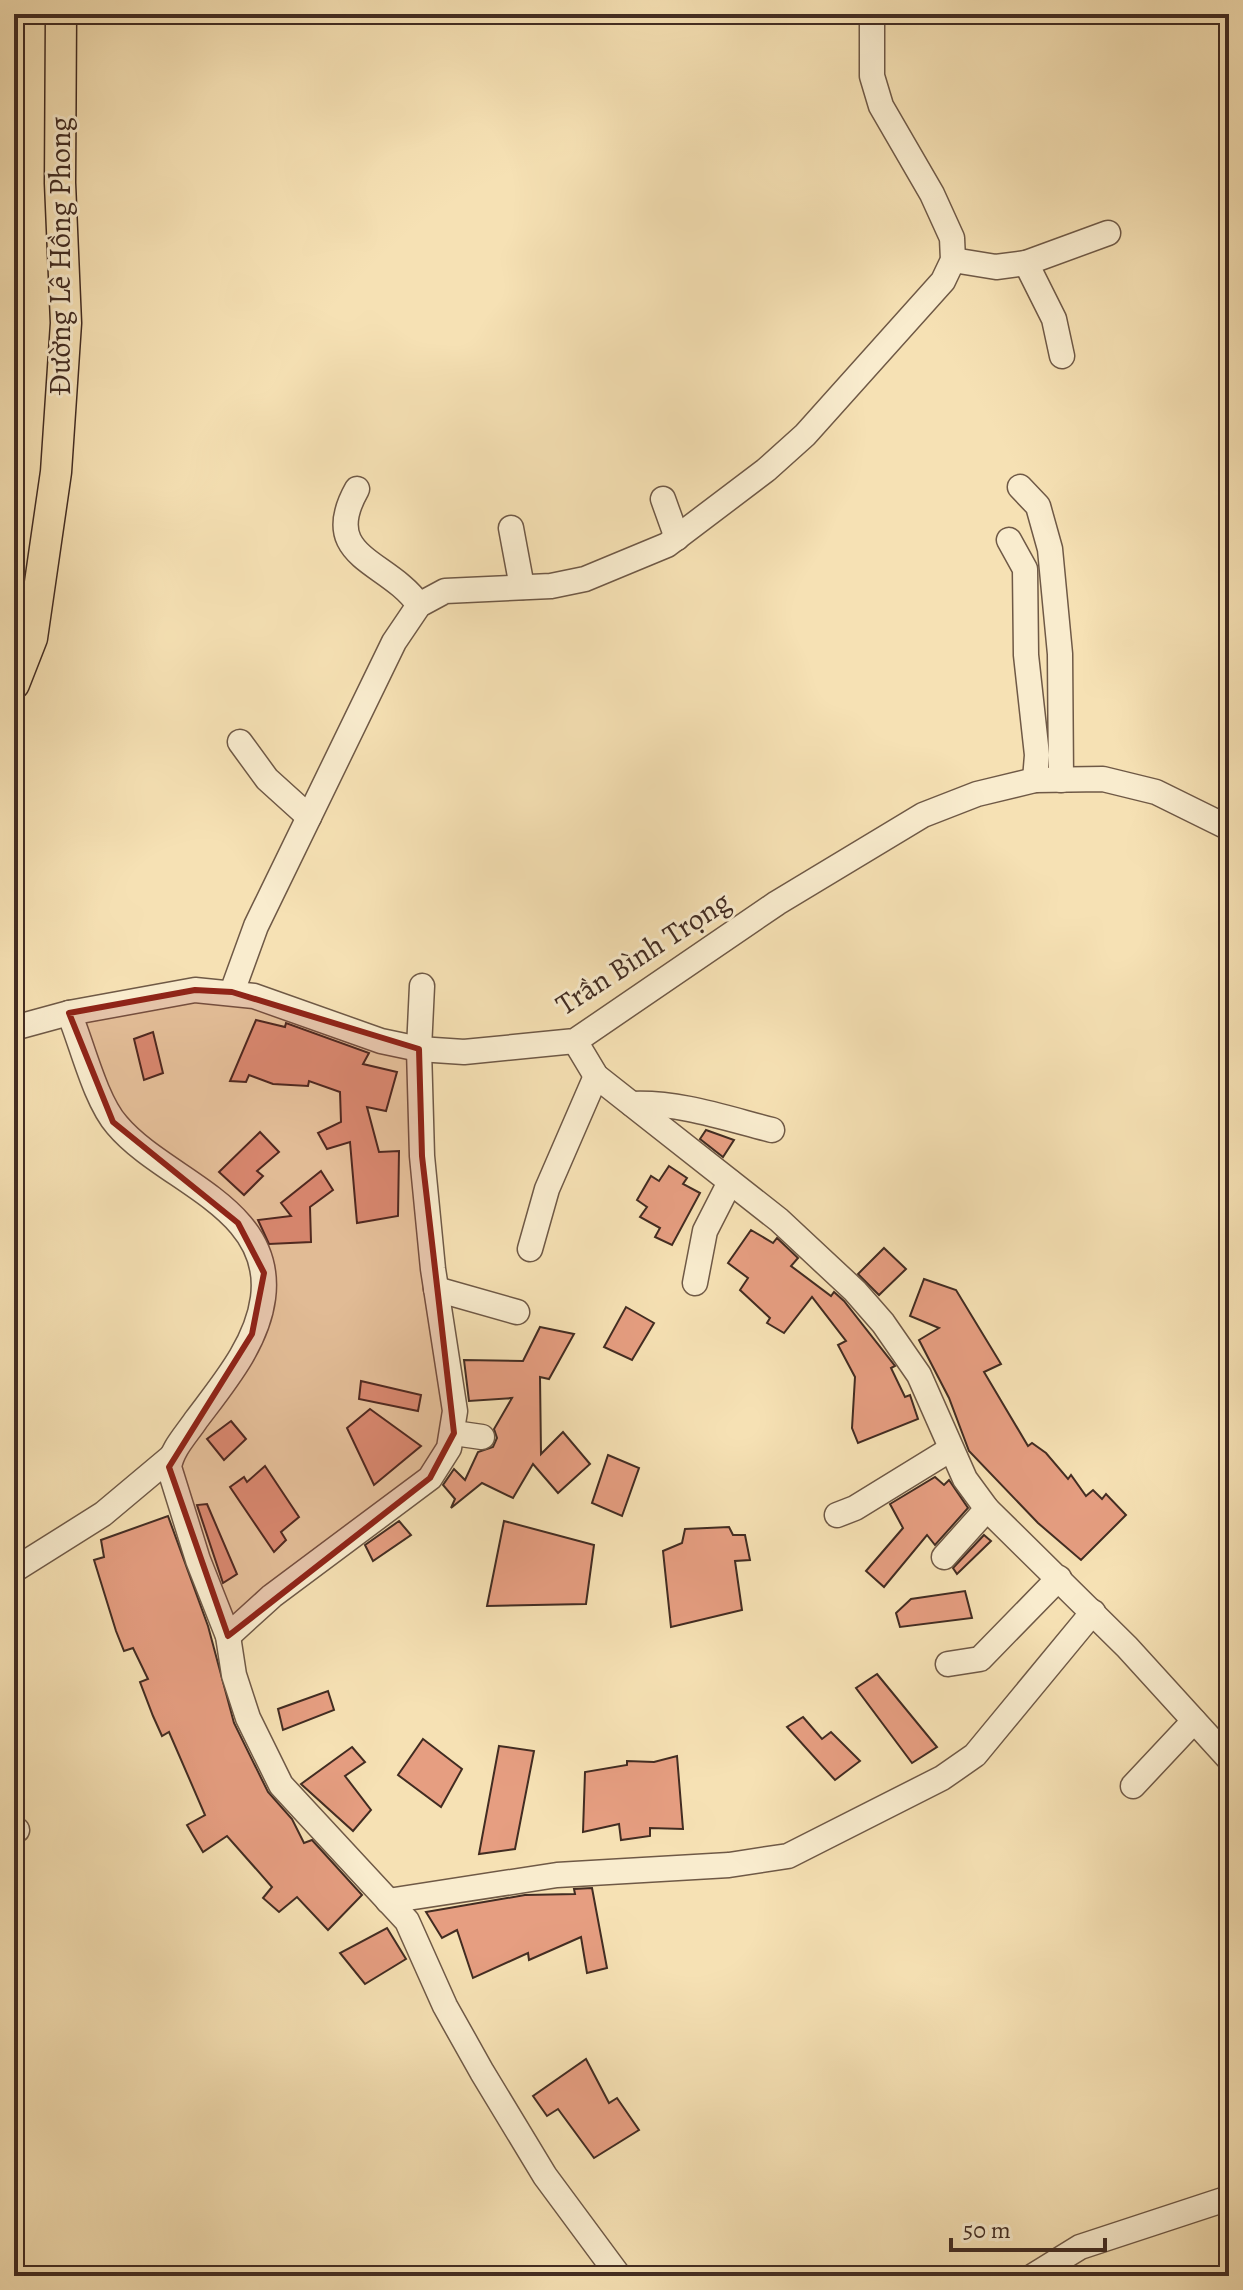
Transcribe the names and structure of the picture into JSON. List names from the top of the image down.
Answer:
{
  "streets": {
    "main road": ["Đường Lê Hồng Phong"],
    "street": ["Trần Bình Trọng"]
  },
  "scale_bar": "50 m"
}
